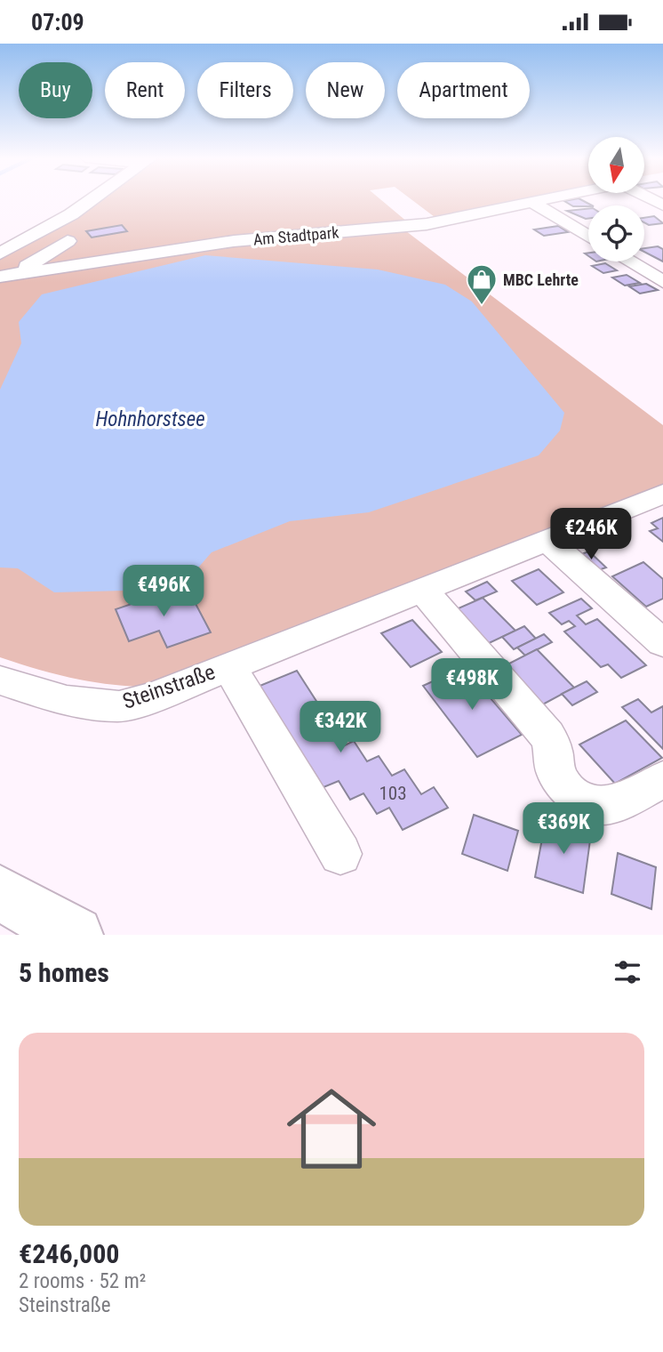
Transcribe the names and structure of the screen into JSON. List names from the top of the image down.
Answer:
{
  "streets": {
    "street": ["Am Stadtpark", "Steinstraße"]
  },
  "water": ["Hohnhorstsee"],
  "places": {
    "shop": ["MBC Lehrte"]
  },
  "house_numbers": ["103"],
  "north": "bottom",
  "page": {
    "status": "07:09",
    "chip": [
      "Buy",
      "Rent",
      "Filters",
      "New",
      "Apartment"
    ],
    "price": [
      "€246K",
      "€496K",
      "€498K",
      "€342K",
      "€369K"
    ],
    "heading": "5 homes",
    "list": [
      {
        "name": "€246,000",
        "note": "2 rooms · 52 m² · Steinstraße"
      }
    ]
  }
}
